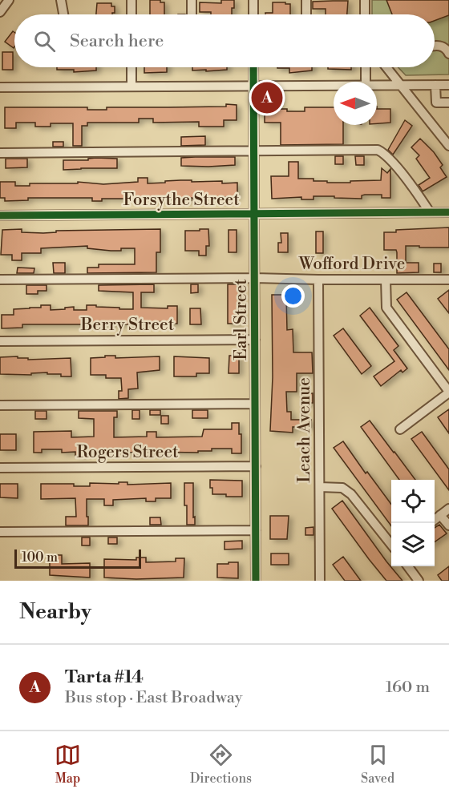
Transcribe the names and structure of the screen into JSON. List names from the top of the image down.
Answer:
{
  "streets": {
    "street": [
      "Forsythe Street",
      "Wofford Drive",
      "Earl Street",
      "Berry Street",
      "Leach Avenue",
      "Rogers Street"
    ]
  },
  "crossings": [
    ["Forsythe Street", "Earl Street"],
    ["Wofford Drive", "Earl Street"],
    ["Wofford Drive", "Leach Avenue"],
    ["Earl Street", "Berry Street"],
    ["Earl Street", "Rogers Street"]
  ],
  "scale_bar": "100 m",
  "north": "left",
  "page": {
    "search": "Search here",
    "pins": "A",
    "scale": "100 m",
    "heading": "Nearby",
    "list": [
      {
        "mark": "A",
        "name": "Tarta #14",
        "note": "Bus stop · East Broadway",
        "value": "160 m"
      }
    ],
    "nav": ["Map", "Directions", "Saved"]
  }
}
